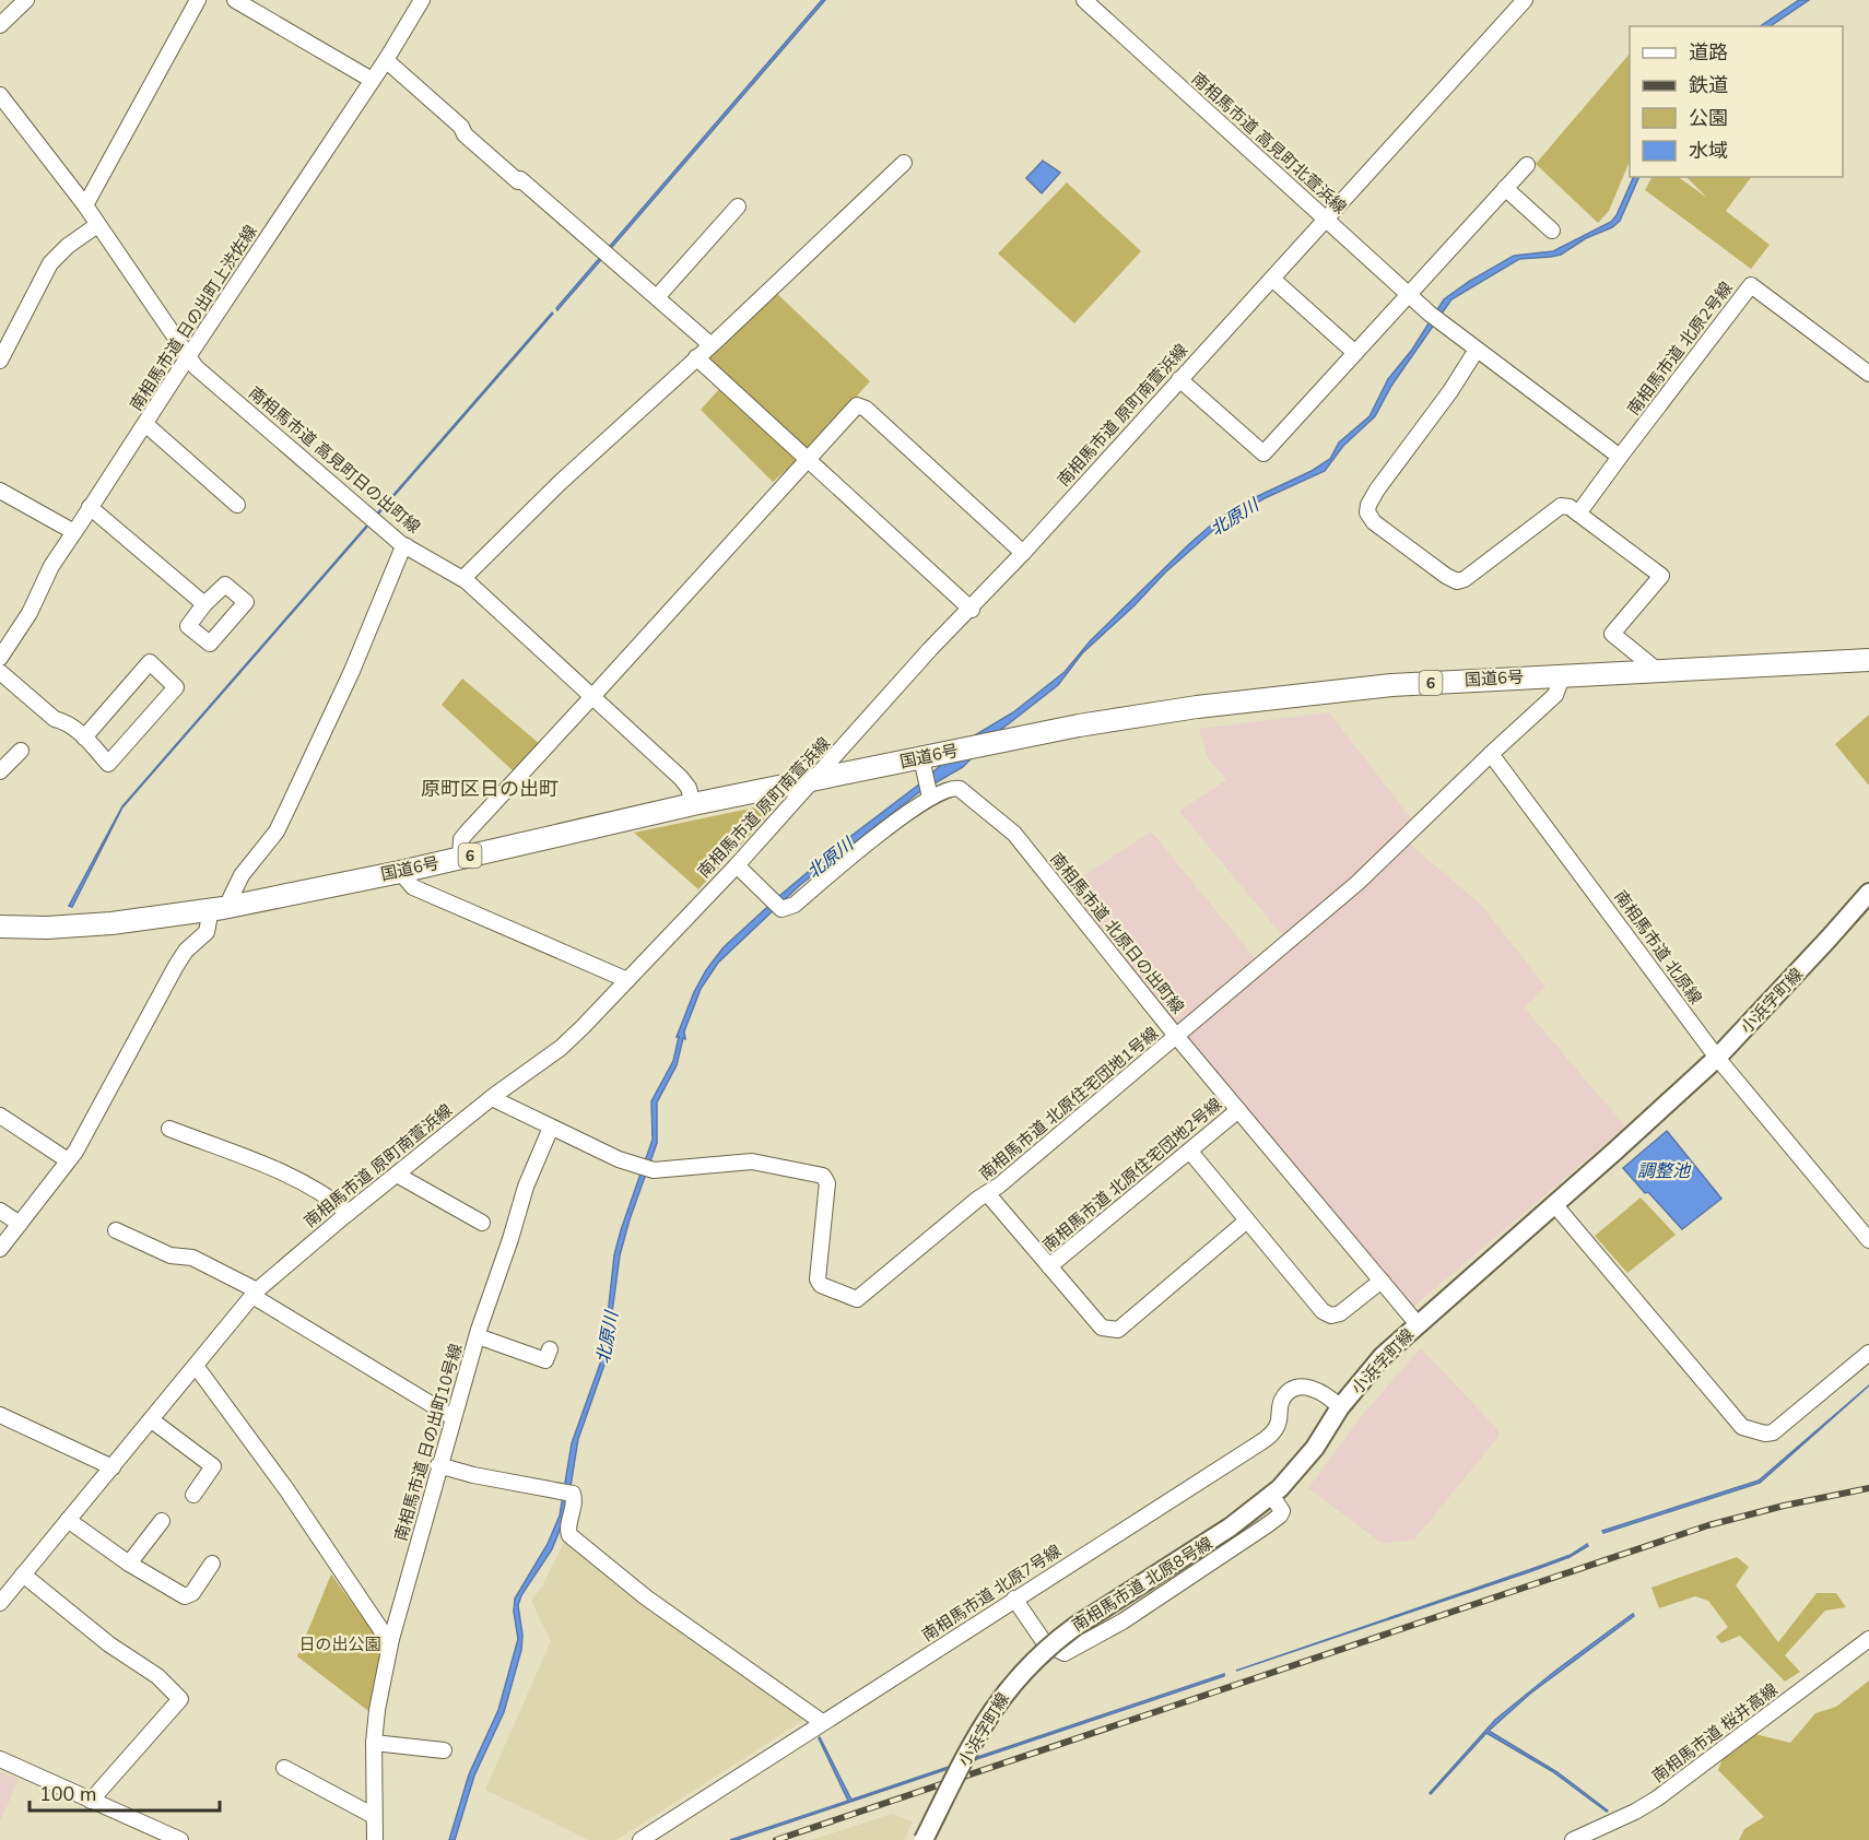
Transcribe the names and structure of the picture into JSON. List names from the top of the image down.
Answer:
{
  "streets": {
    "highway": ["国道6号", "6"],
    "main road": ["小浜字町線"],
    "street": [
      "南相馬市道 高見町北萱浜線",
      "南相馬市道 日の出町上渋佐線",
      "南相馬市道 北原2号線",
      "南相馬市道 原町南萱浜線",
      "南相馬市道 高見町日の出町線",
      "南相馬市道 北原日の出町線",
      "南相馬市道 北原線",
      "南相馬市道 北原住宅団地1号線",
      "南相馬市道 北原住宅団地2号線",
      "南相馬市道 日の出町10号線",
      "南相馬市道 北原8号線",
      "南相馬市道 北原7号線",
      "南相馬市道 桜井高線"
    ]
  },
  "crossings": [
    ["南相馬市道 高見町北萱浜線", "南相馬市道 原町南萱浜線"],
    ["南相馬市道 日の出町上渋佐線", "南相馬市道 高見町日の出町線"],
    ["南相馬市道 原町南萱浜線", "国道6号"],
    ["南相馬市道 原町南萱浜線", "南相馬市道 北原日の出町線"],
    ["南相馬市道 高見町日の出町線", "国道6号"],
    ["国道6号", "南相馬市道 北原日の出町線"],
    ["南相馬市道 北原日の出町線", "小浜字町線"],
    ["南相馬市道 北原日の出町線", "南相馬市道 北原住宅団地1号線"],
    ["南相馬市道 北原日の出町線", "南相馬市道 北原住宅団地2号線"],
    ["南相馬市道 北原線", "小浜字町線"],
    ["南相馬市道 北原線", "南相馬市道 北原住宅団地1号線"],
    ["小浜字町線", "南相馬市道 北原8号線"],
    ["小浜字町線", "南相馬市道 北原7号線"],
    ["南相馬市道 北原住宅団地1号線", "南相馬市道 北原住宅団地2号線"],
    ["南相馬市道 北原8号線", "南相馬市道 北原7号線"]
  ],
  "districts": ["原町区日の出町"],
  "water": ["北原川", "調整池"],
  "parks": ["日の出公園"],
  "legend": [
    "道路",
    "鉄道",
    "公園",
    "水域"
  ],
  "scale_bar": "100 m"
}
